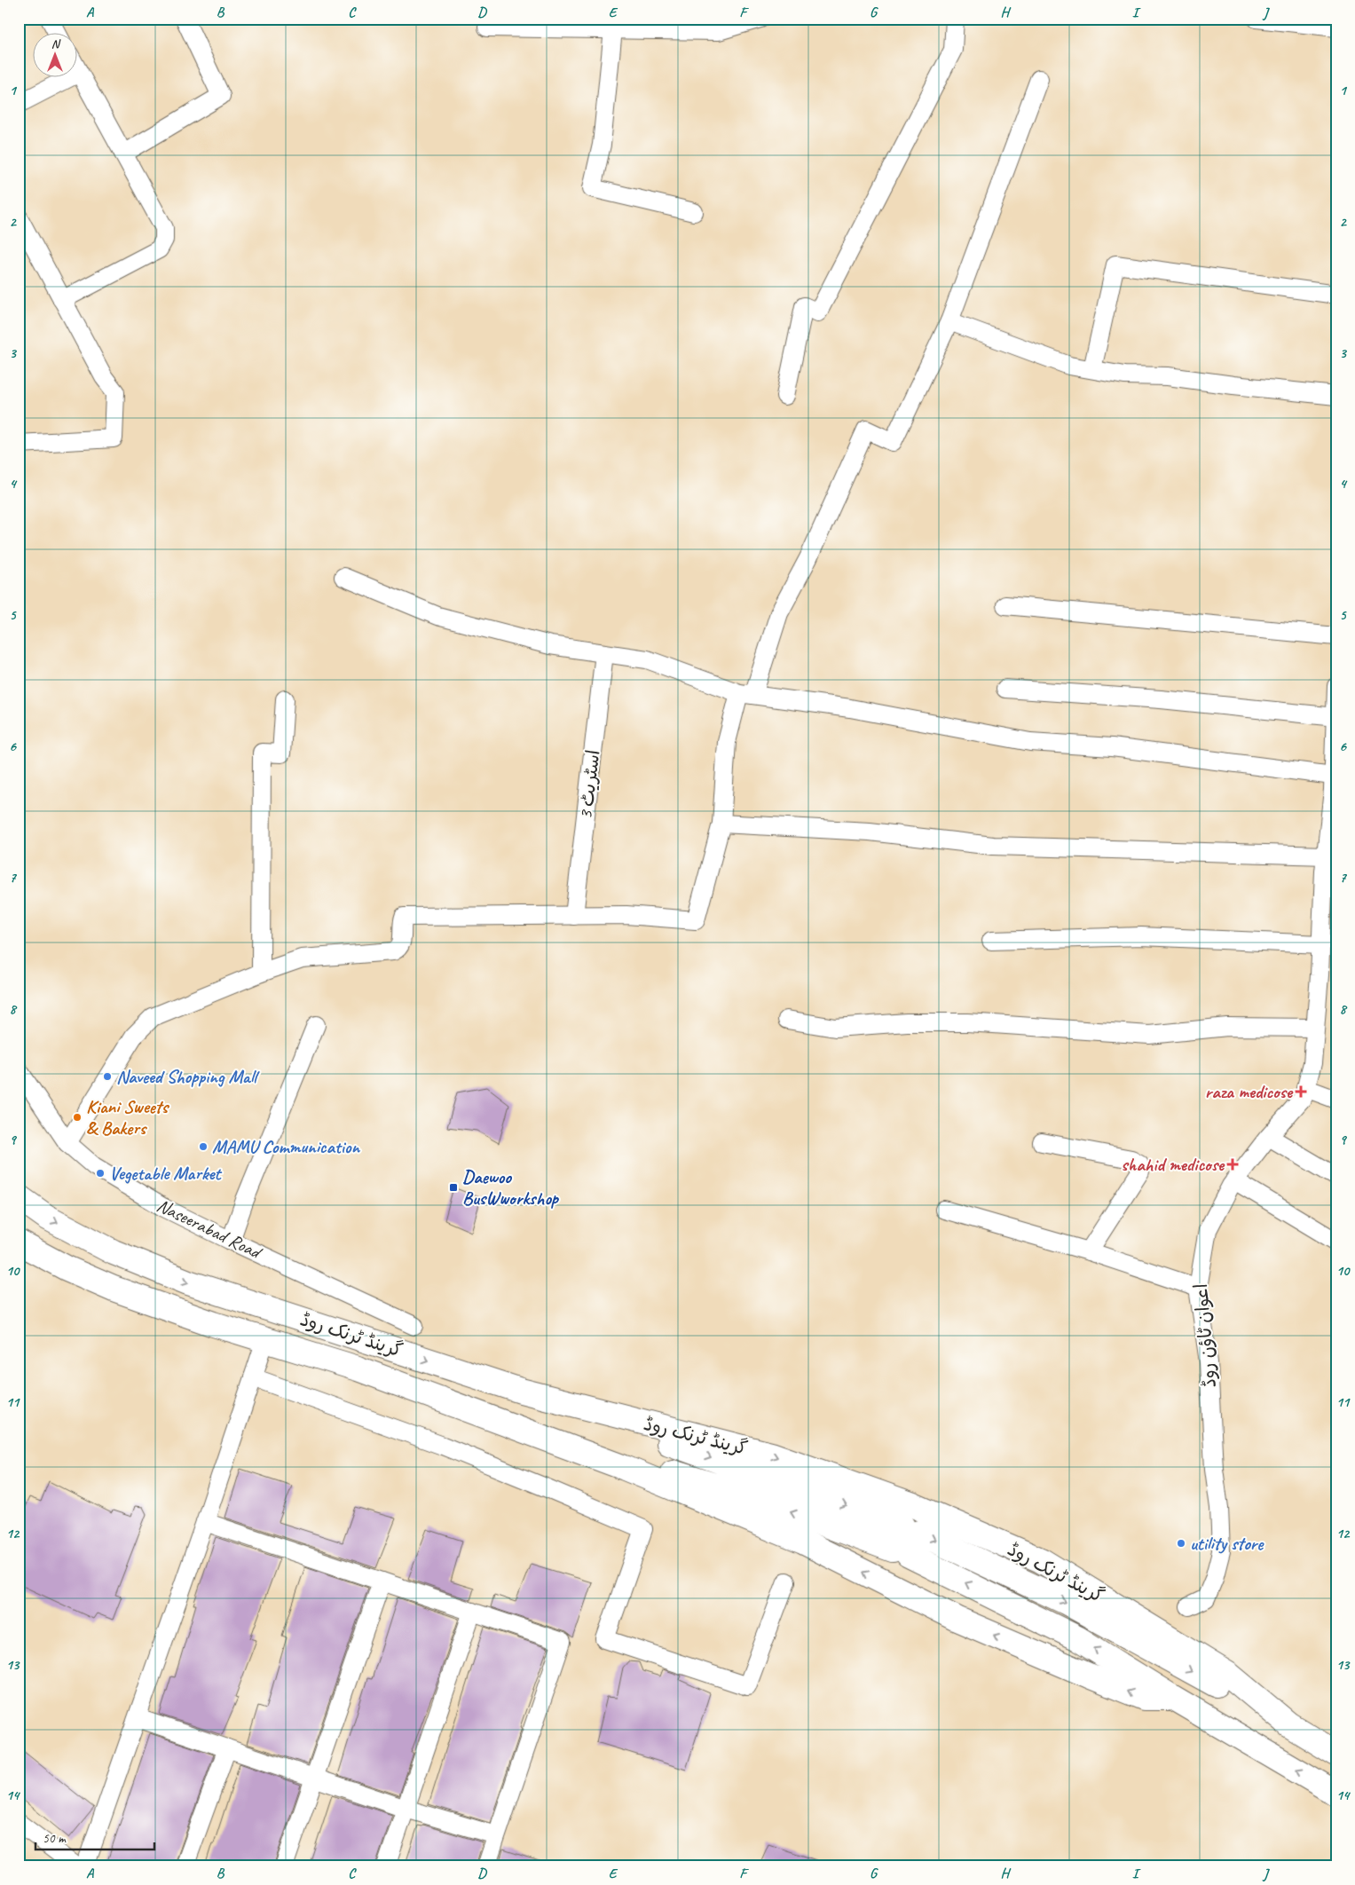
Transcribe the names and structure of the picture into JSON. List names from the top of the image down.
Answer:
{
  "streets": {
    "highway": ["گرینڈ ٹرنک روڈ"],
    "street": ["اسٹریٹ 3", "Naseerabad Road", "اعوان ٹاؤن روڈ"]
  },
  "places": {
    "other": [
      "Naveed Shopping Mall",
      "Kiani Sweets & Bakers",
      "MAMU Communication",
      "Vegetable Market",
      "utility store"
    ],
    "health": ["raza medicose", "shahid medicose"],
    "transit": ["Daewoo BusWworkshop"]
  },
  "scale_bar": "50 m",
  "north": "top",
  "grid": {
    "columns": [
      "A",
      "B",
      "C",
      "D",
      "E",
      "F",
      "G",
      "H",
      "I",
      "J"
    ],
    "rows": [
      "1",
      "2",
      "3",
      "4",
      "5",
      "6",
      "7",
      "8",
      "9",
      "10",
      "11",
      "12",
      "13",
      "14"
    ]
  }
}
